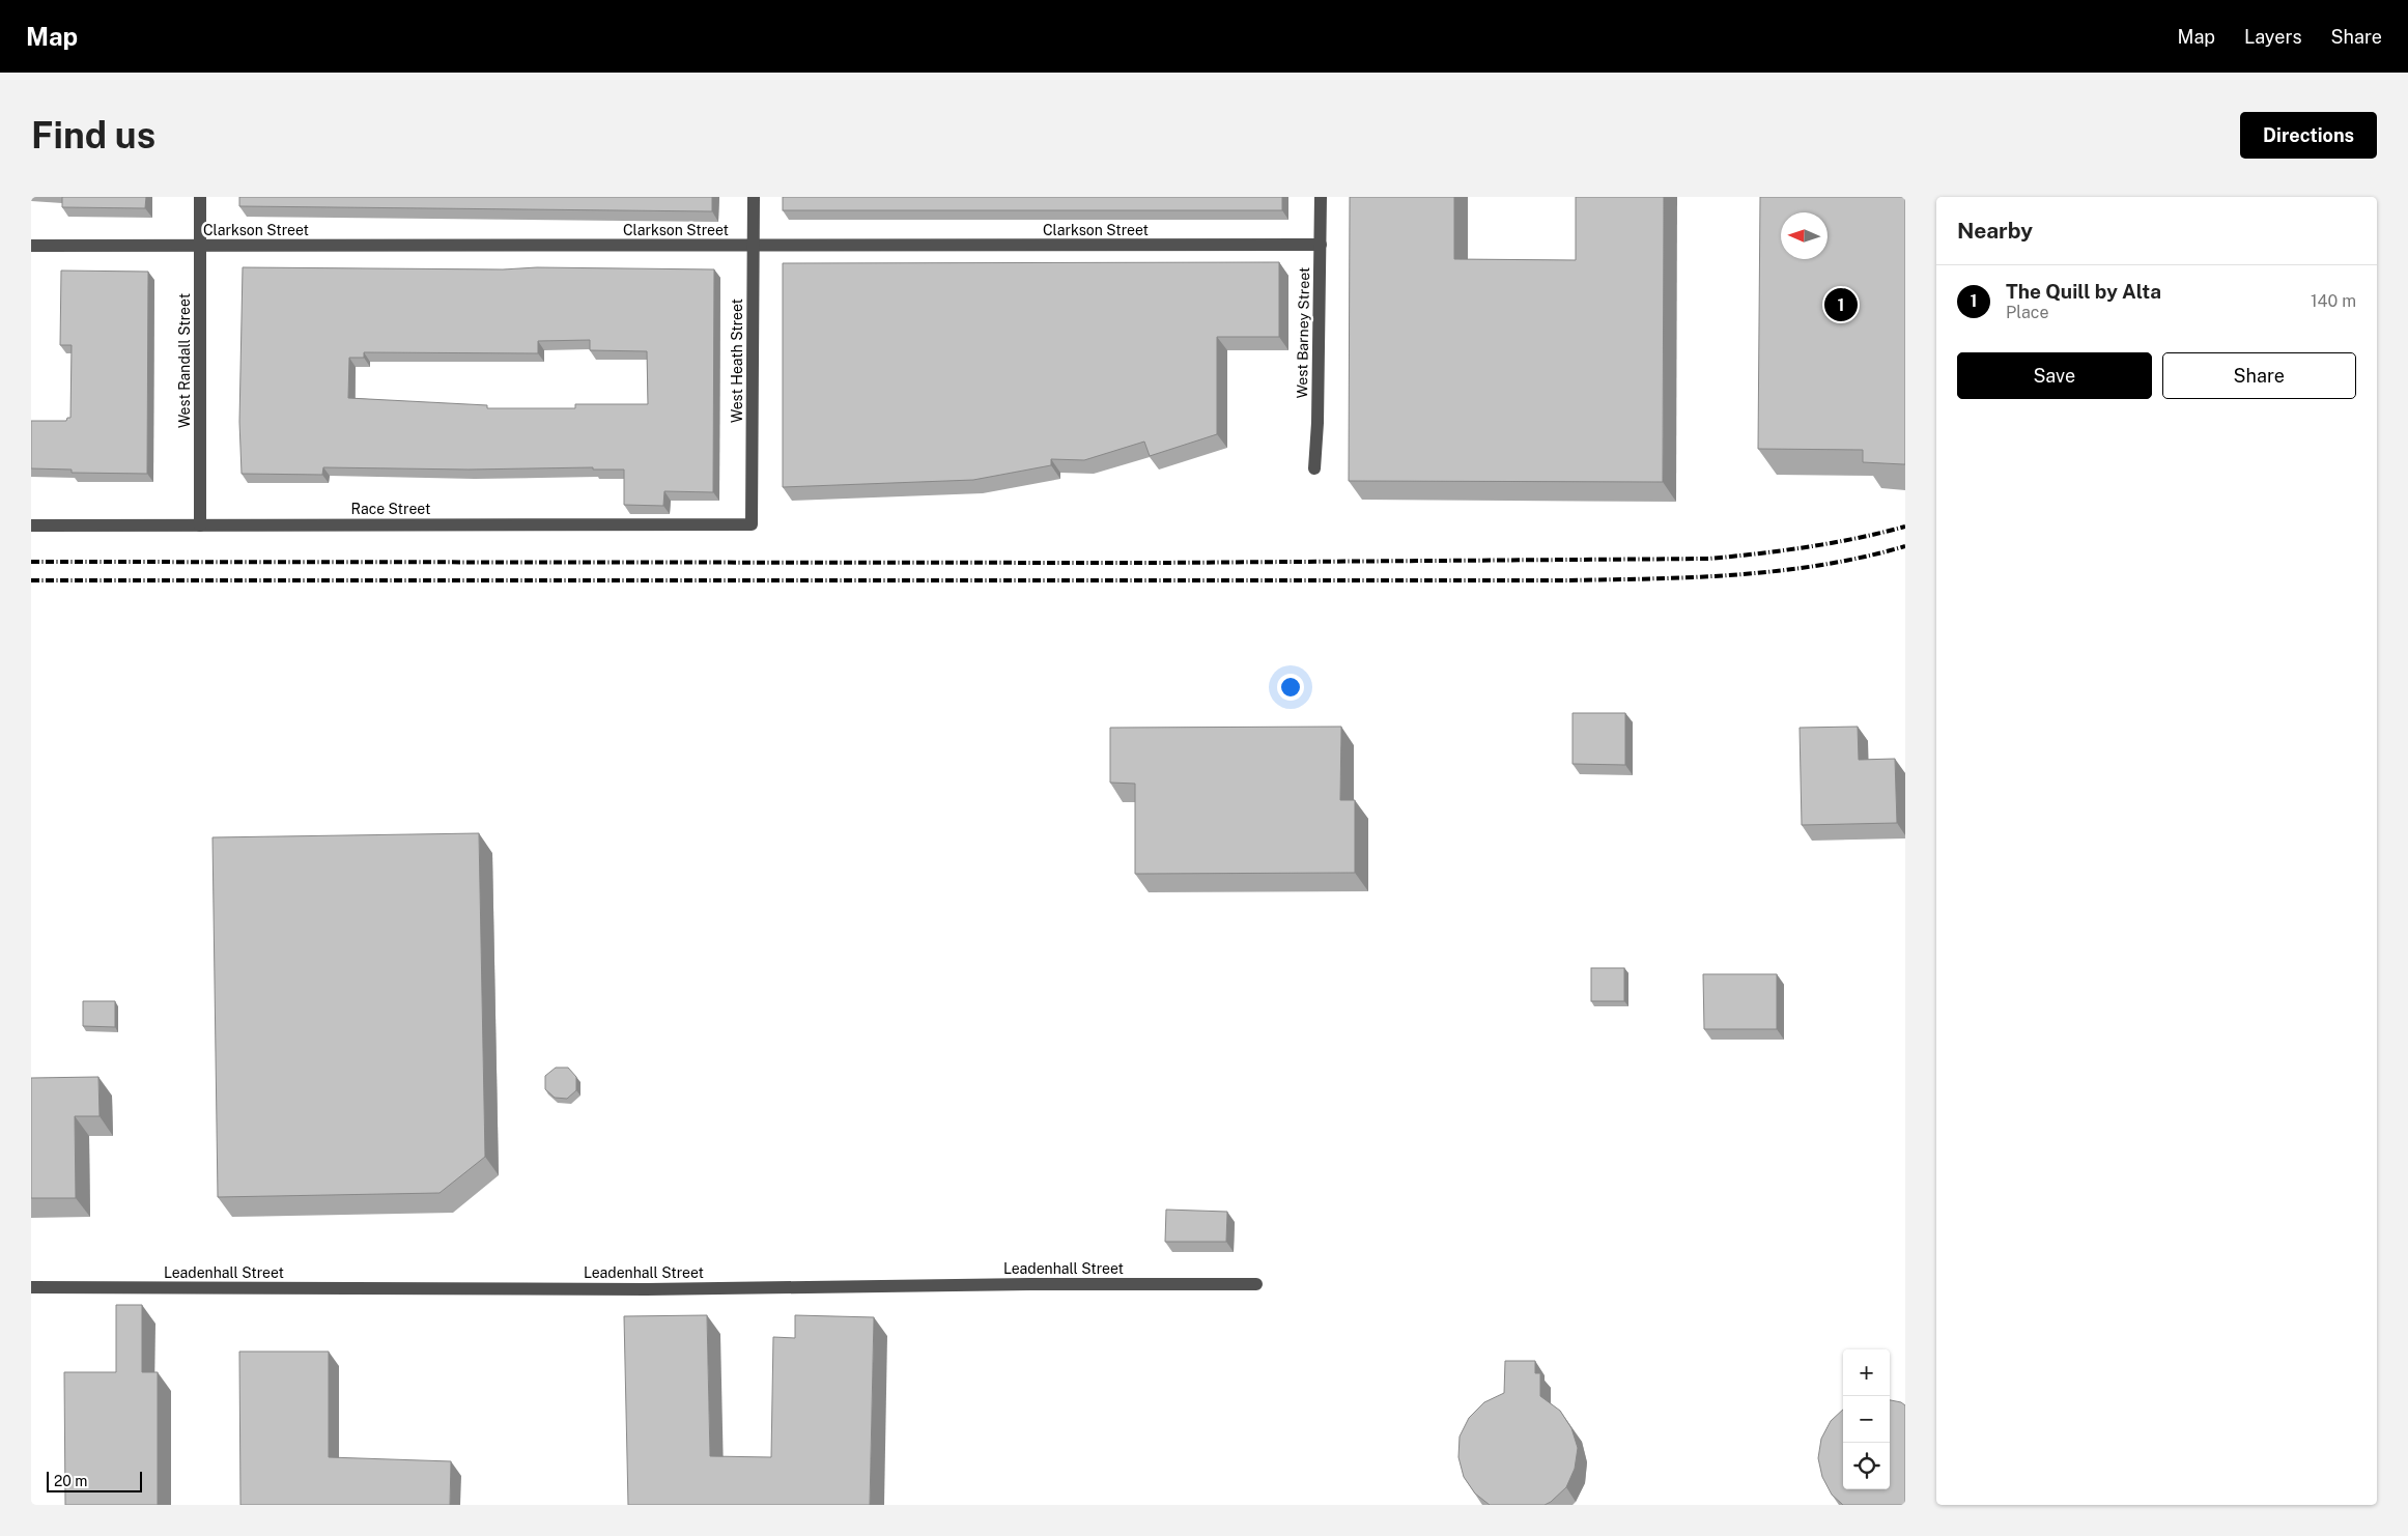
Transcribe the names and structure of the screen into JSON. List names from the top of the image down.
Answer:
{
  "streets": {
    "street": [
      "Clarkson Street",
      "West Barney Street",
      "West Randall Street",
      "West Heath Street",
      "Race Street",
      "Leadenhall Street"
    ]
  },
  "crossings": [
    ["Clarkson Street", "West Barney Street"],
    ["Clarkson Street", "West Randall Street"],
    ["Clarkson Street", "West Heath Street"],
    ["West Randall Street", "Race Street"],
    ["West Heath Street", "Race Street"]
  ],
  "scale_bar": "20 m",
  "north": "left",
  "page": {
    "header": "Map",
    "nav": ["Map", "Layers", "Share"],
    "buttons": [
      "Directions",
      ["Save", "Share"]
    ],
    "title": "Find us",
    "heading": "Nearby",
    "list": [
      {
        "mark": "1",
        "name": "The Quill by Alta",
        "note": "Place",
        "value": "140 m"
      }
    ],
    "pins": "1",
    "map_buttons": ["+", "−"],
    "scale": "20 m"
  }
}
